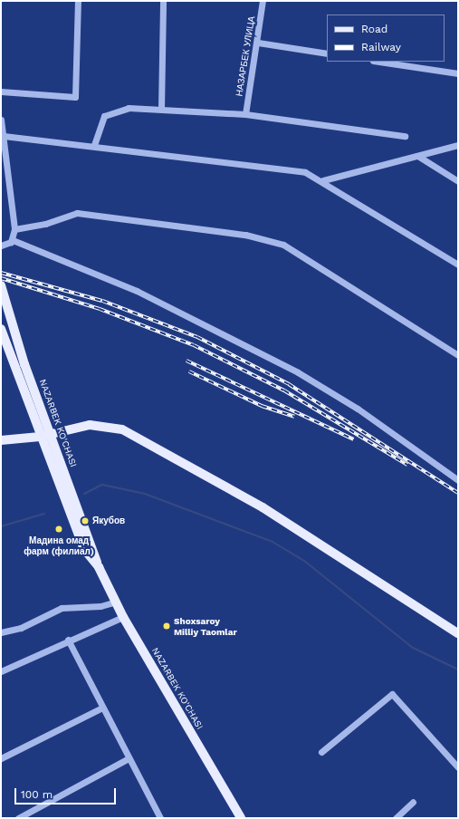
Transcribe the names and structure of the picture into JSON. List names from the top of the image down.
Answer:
{
  "streets": {
    "main road": ["NAZARBEK KO'CHASI"],
    "street": ["НАЗАРБЕК УЛИЦА"]
  },
  "places": ["Якубов", "Мадина омад фарм (филиал)", "Shoxsaroy Milliy Taomlar"],
  "legend": ["Road", "Railway"],
  "scale_bar": "100 m"
}
